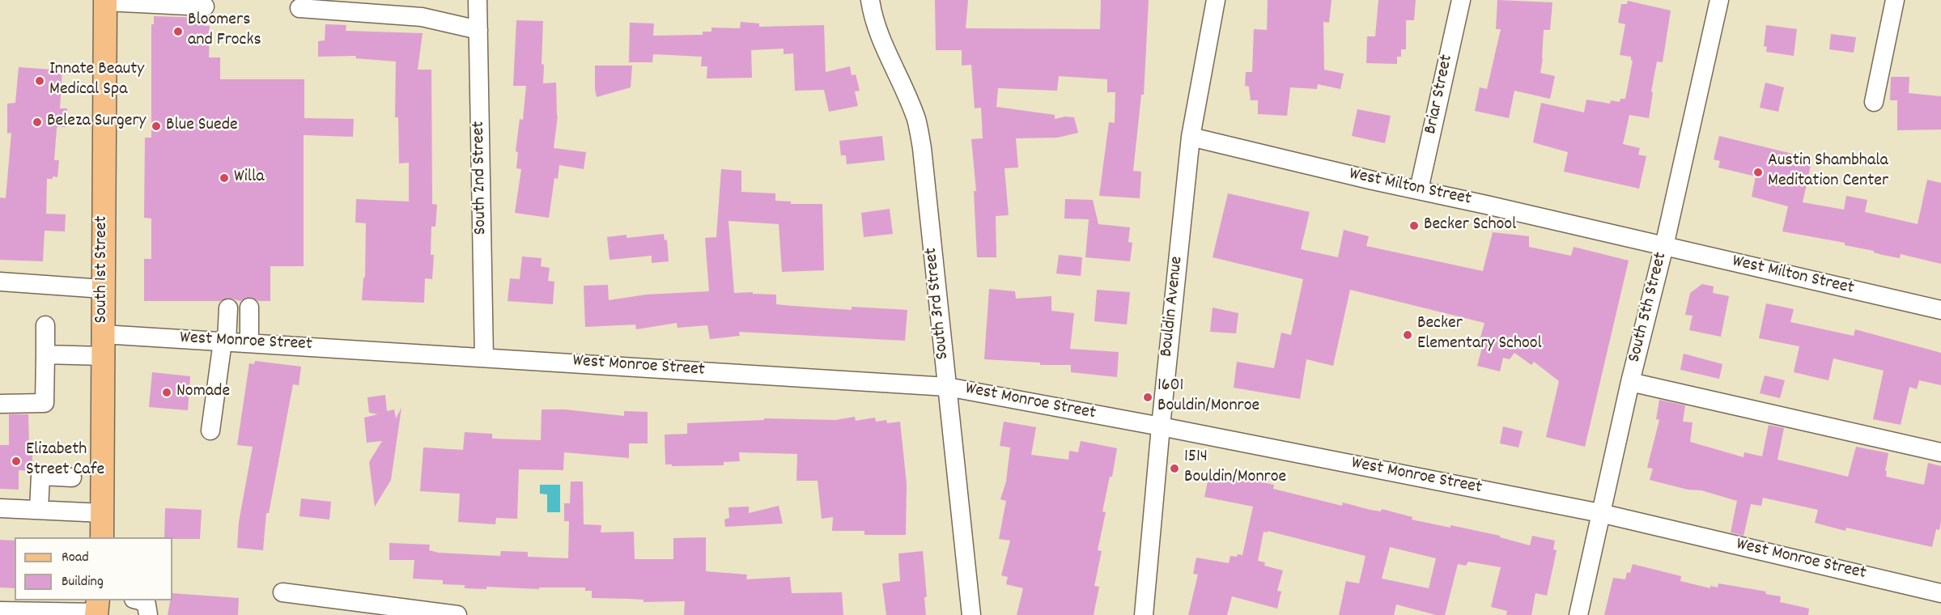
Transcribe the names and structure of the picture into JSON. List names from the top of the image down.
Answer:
{
  "streets": {
    "main road": ["South 1st Street"],
    "street": [
      "Briar Street",
      "South 2nd Street",
      "West Milton Street",
      "South 3rd Street",
      "Bouldin Avenue",
      "South 5th Street",
      "West Monroe Street"
    ]
  },
  "crossings": [
    ["Briar Street", "West Milton Street"],
    ["South 2nd Street", "West Monroe Street"],
    ["West Milton Street", "Bouldin Avenue"],
    ["West Milton Street", "South 5th Street"],
    ["South 1st Street", "West Monroe Street"],
    ["South 3rd Street", "West Monroe Street"],
    ["Bouldin Avenue", "West Monroe Street"],
    ["South 5th Street", "West Monroe Street"]
  ],
  "places": [
    "Bloomers and Frocks",
    "Innate Beauty Medical Spa",
    "Beleza Surgery",
    "Blue Suede",
    "Austin Shambhala Meditation Center",
    "Willa",
    "Becker School",
    "Becker Elementary School",
    "Nomade",
    "1601 Bouldin/Monroe",
    "Elizabeth Street Cafe",
    "1514 Bouldin/Monroe"
  ],
  "legend": ["Road", "Building"]
}
